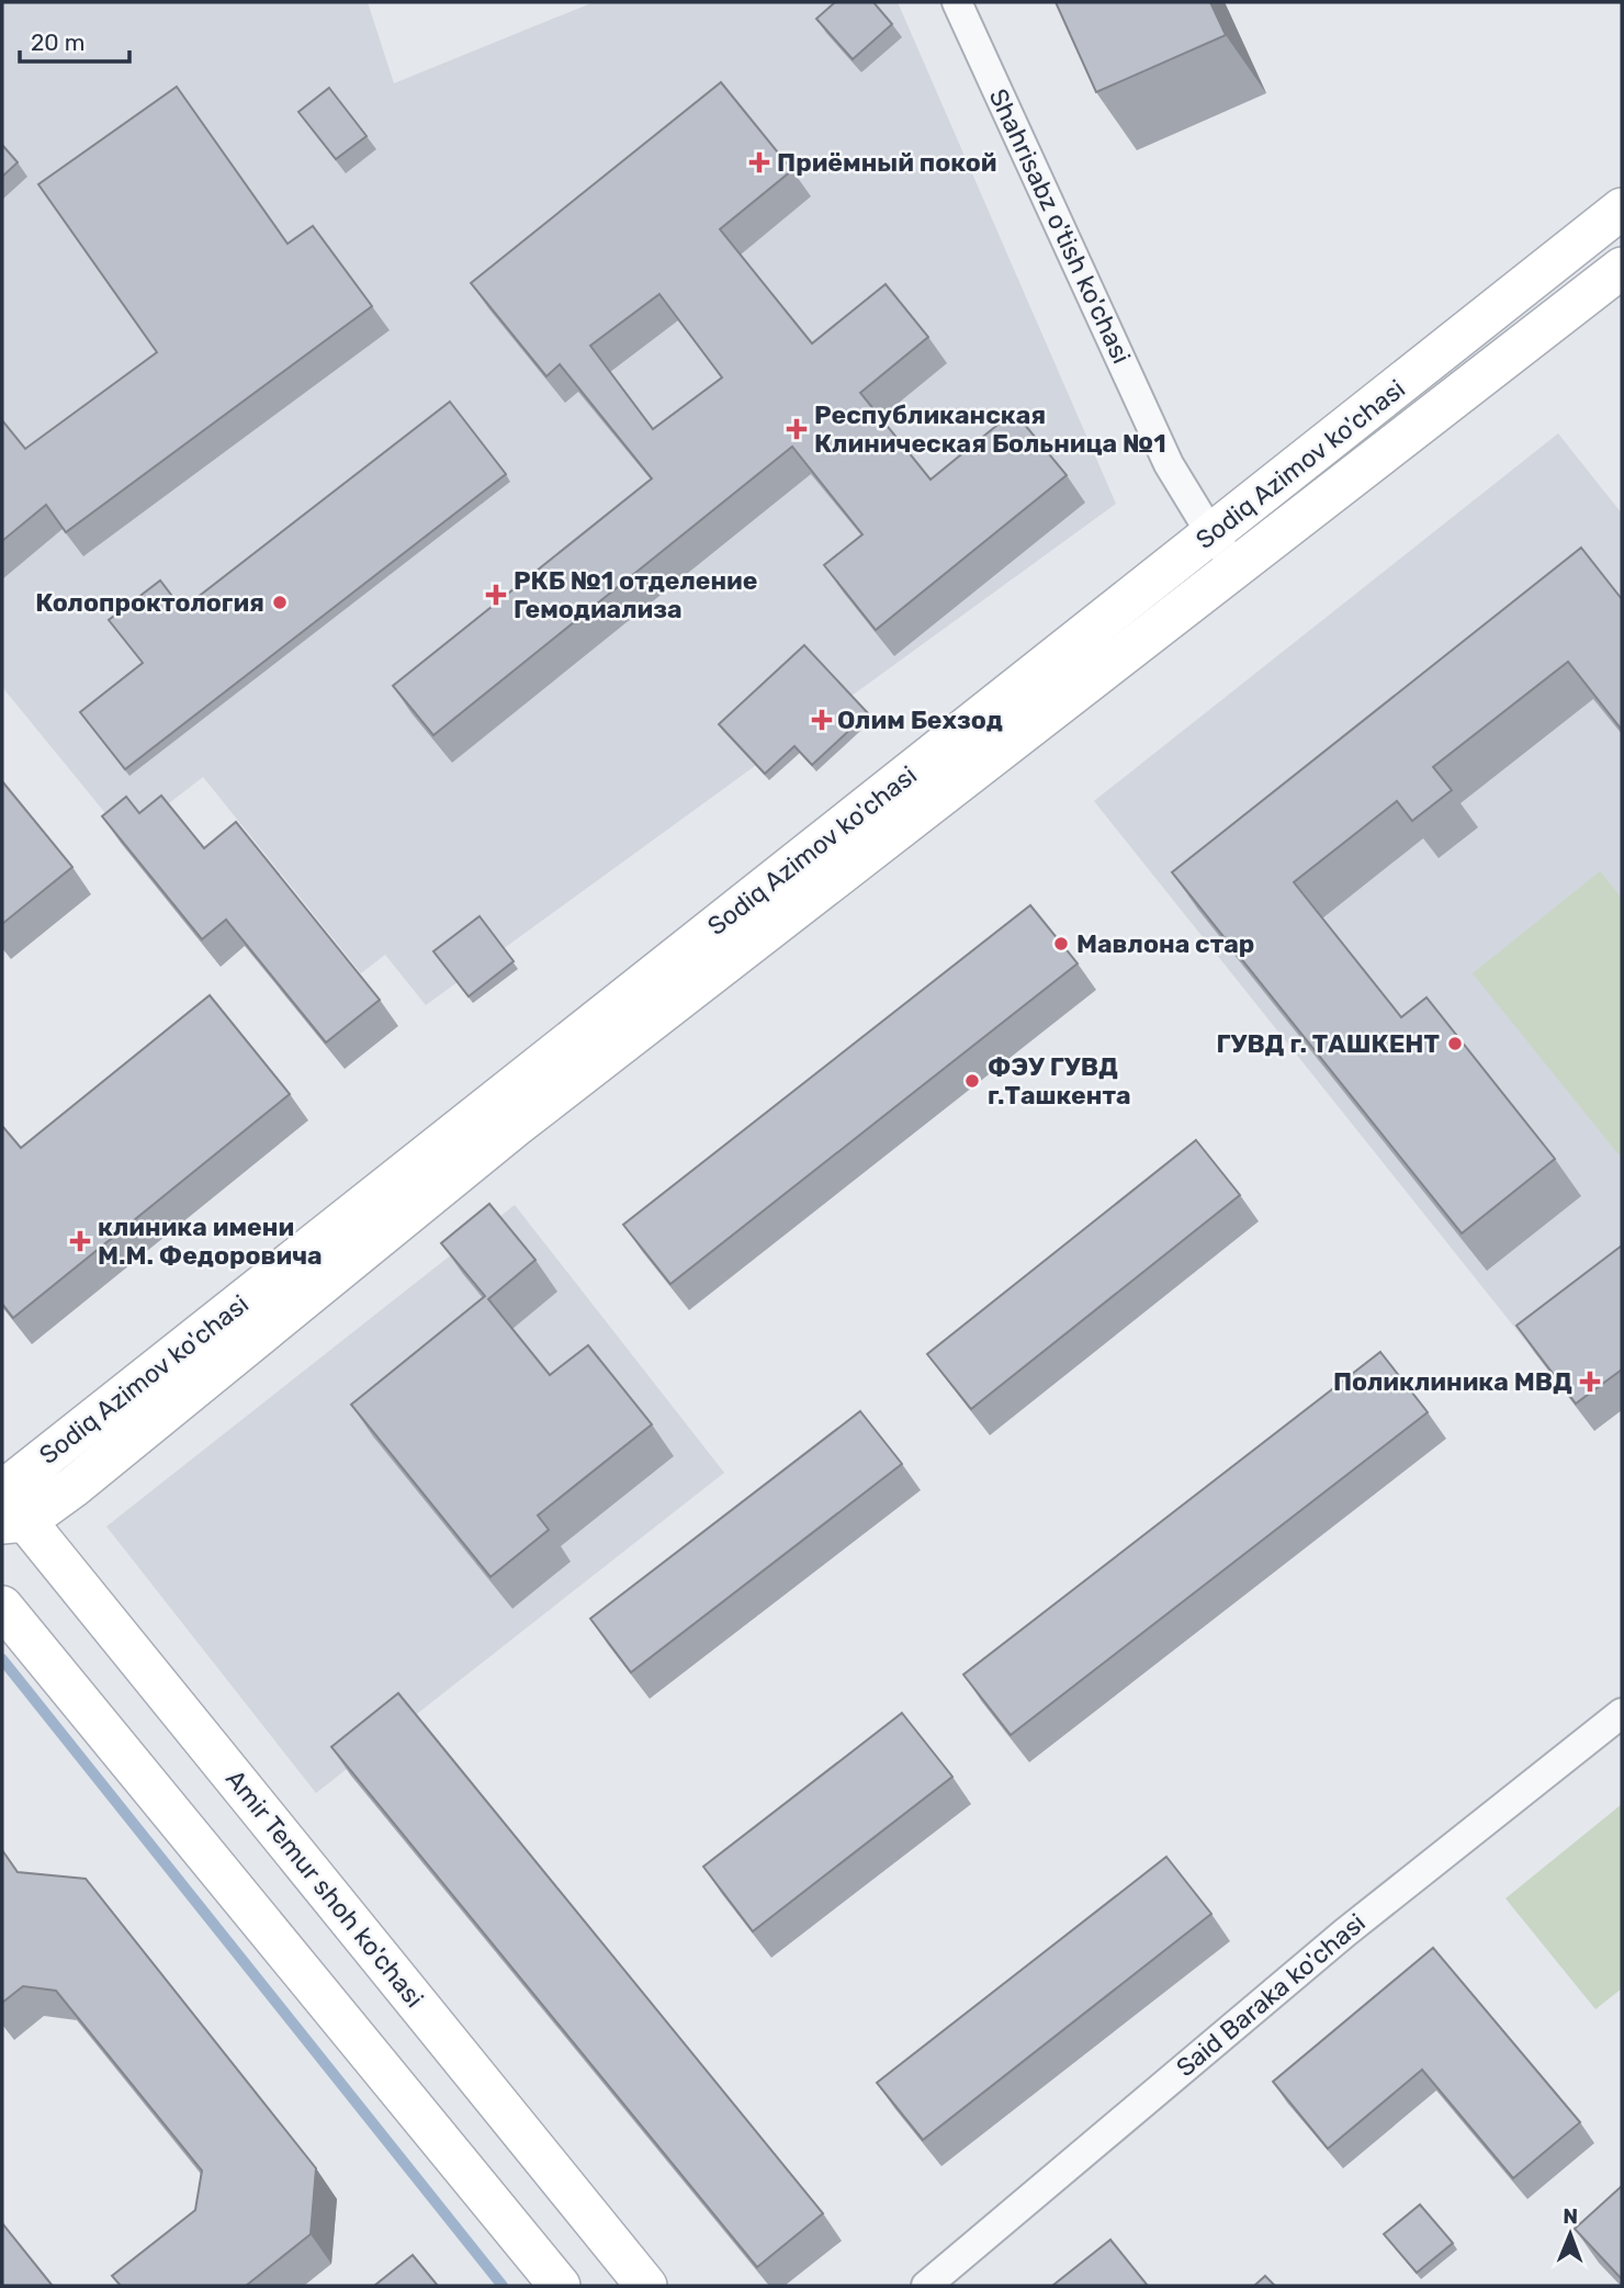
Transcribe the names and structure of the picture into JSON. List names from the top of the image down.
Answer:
{
  "streets": {
    "main road": ["Sodiq Azimov ko'chasi", "Amir Temur shoh ko'chasi"],
    "street": ["Shahrisabz o'tish ko'chasi", "Said Baraka ko'chasi"]
  },
  "crossings": [
    ["Shahrisabz o'tish ko'chasi", "Sodiq Azimov ko'chasi"],
    ["Sodiq Azimov ko'chasi", "Amir Temur shoh ko'chasi"]
  ],
  "places": {
    "health": [
      "Приёмный покой",
      "Республиканская Клиническая Больница №1",
      "РКБ №1 отделение Гемодиализа",
      "Олим Бехзод",
      "клиника имени М.М. Федоровича",
      "Поликлиника МВД"
    ],
    "other": [
      "Колопроктология",
      "Мавлона стар",
      "ГУВД г. ТАШКЕНТ",
      "ФЭУ ГУВД г.Ташкента"
    ]
  },
  "scale_bar": "20 m",
  "north": "top"
}
